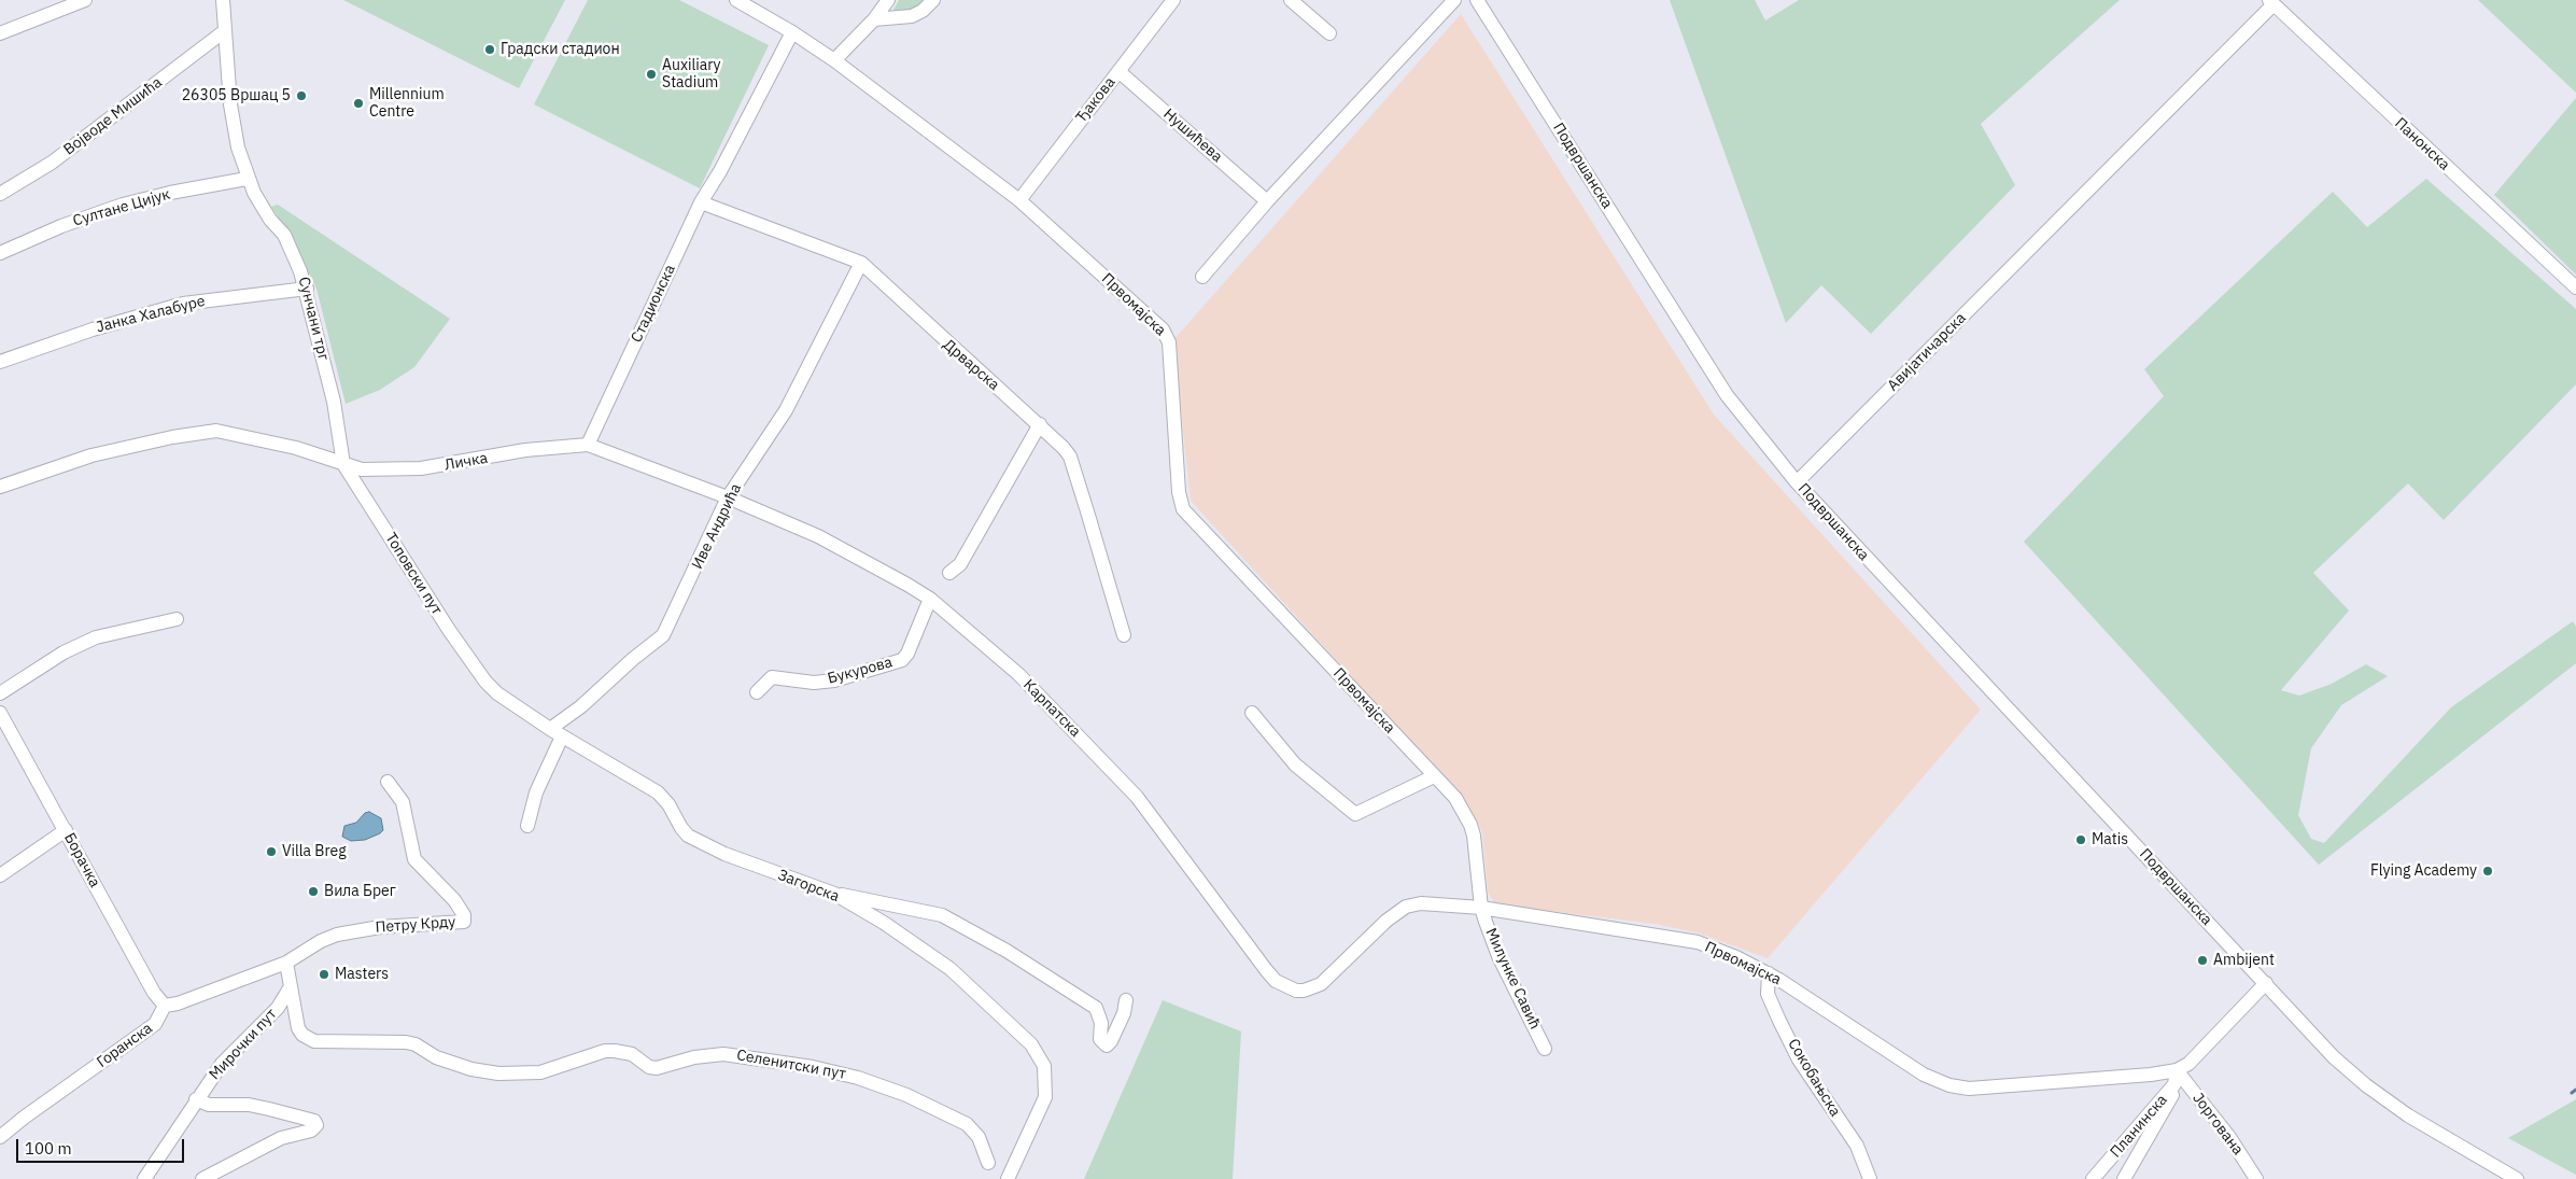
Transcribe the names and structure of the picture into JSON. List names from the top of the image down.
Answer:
{
  "streets": {
    "street": [
      "Ђакова",
      "Војводе Мишића",
      "Нушићева",
      "Панонска",
      "Подвршанска",
      "Султане Цијук",
      "Стадионска",
      "Првомајска",
      "Јанка Халабуре",
      "Сунчани трг",
      "Авијатичарска",
      "Дрварска",
      "Личка",
      "Иве Андрића",
      "Топовски пут",
      "Букурова",
      "Карпатска",
      "Борачка",
      "Загорска",
      "Петру Крду",
      "Милунке Савић",
      "Мирочки пут",
      "Горанска",
      "Селенитски пут",
      "Сокобањска",
      "Јоргована",
      "Планинска"
    ]
  },
  "crossings": [
    ["Ђакова", "Нушићева"],
    ["Ђакова", "Првомајска"],
    ["Војводе Мишића", "Сунчани трг"],
    ["Панонска", "Авијатичарска"],
    ["Подвршанска", "Авијатичарска"],
    ["Султане Цијук", "Сунчани трг"],
    ["Стадионска", "Првомајска"],
    ["Стадионска", "Дрварска"],
    ["Стадионска", "Личка"],
    ["Првомајска", "Карпатска"],
    ["Првомајска", "Милунке Савић"],
    ["Првомајска", "Сокобањска"],
    ["Првомајска", "Јоргована"],
    ["Првомајска", "Планинска"],
    ["Јанка Халабуре", "Сунчани трг"],
    ["Сунчани трг", "Личка"],
    ["Сунчани трг", "Топовски пут"],
    ["Дрварска", "Иве Андрића"],
    ["Личка", "Топовски пут"],
    ["Иве Андрића", "Карпатска"],
    ["Иве Андрића", "Загорска"],
    ["Топовски пут", "Загорска"],
    ["Букурова", "Карпатска"],
    ["Карпатска", "Милунке Савић"],
    ["Борачка", "Горанска"],
    ["Петру Крду", "Селенитски пут"],
    ["Мирочки пут", "Селенитски пут"],
    ["Јоргована", "Планинска"]
  ],
  "places": [
    "Градски стадион",
    "Auxiliary Stadium",
    "26305 Вршац 5",
    "Millennium Centre",
    "Matis",
    "Villa Breg",
    "Flying Academy",
    "Вила Брег",
    "Ambijent",
    "Masters"
  ],
  "scale_bar": "100 m"
}
